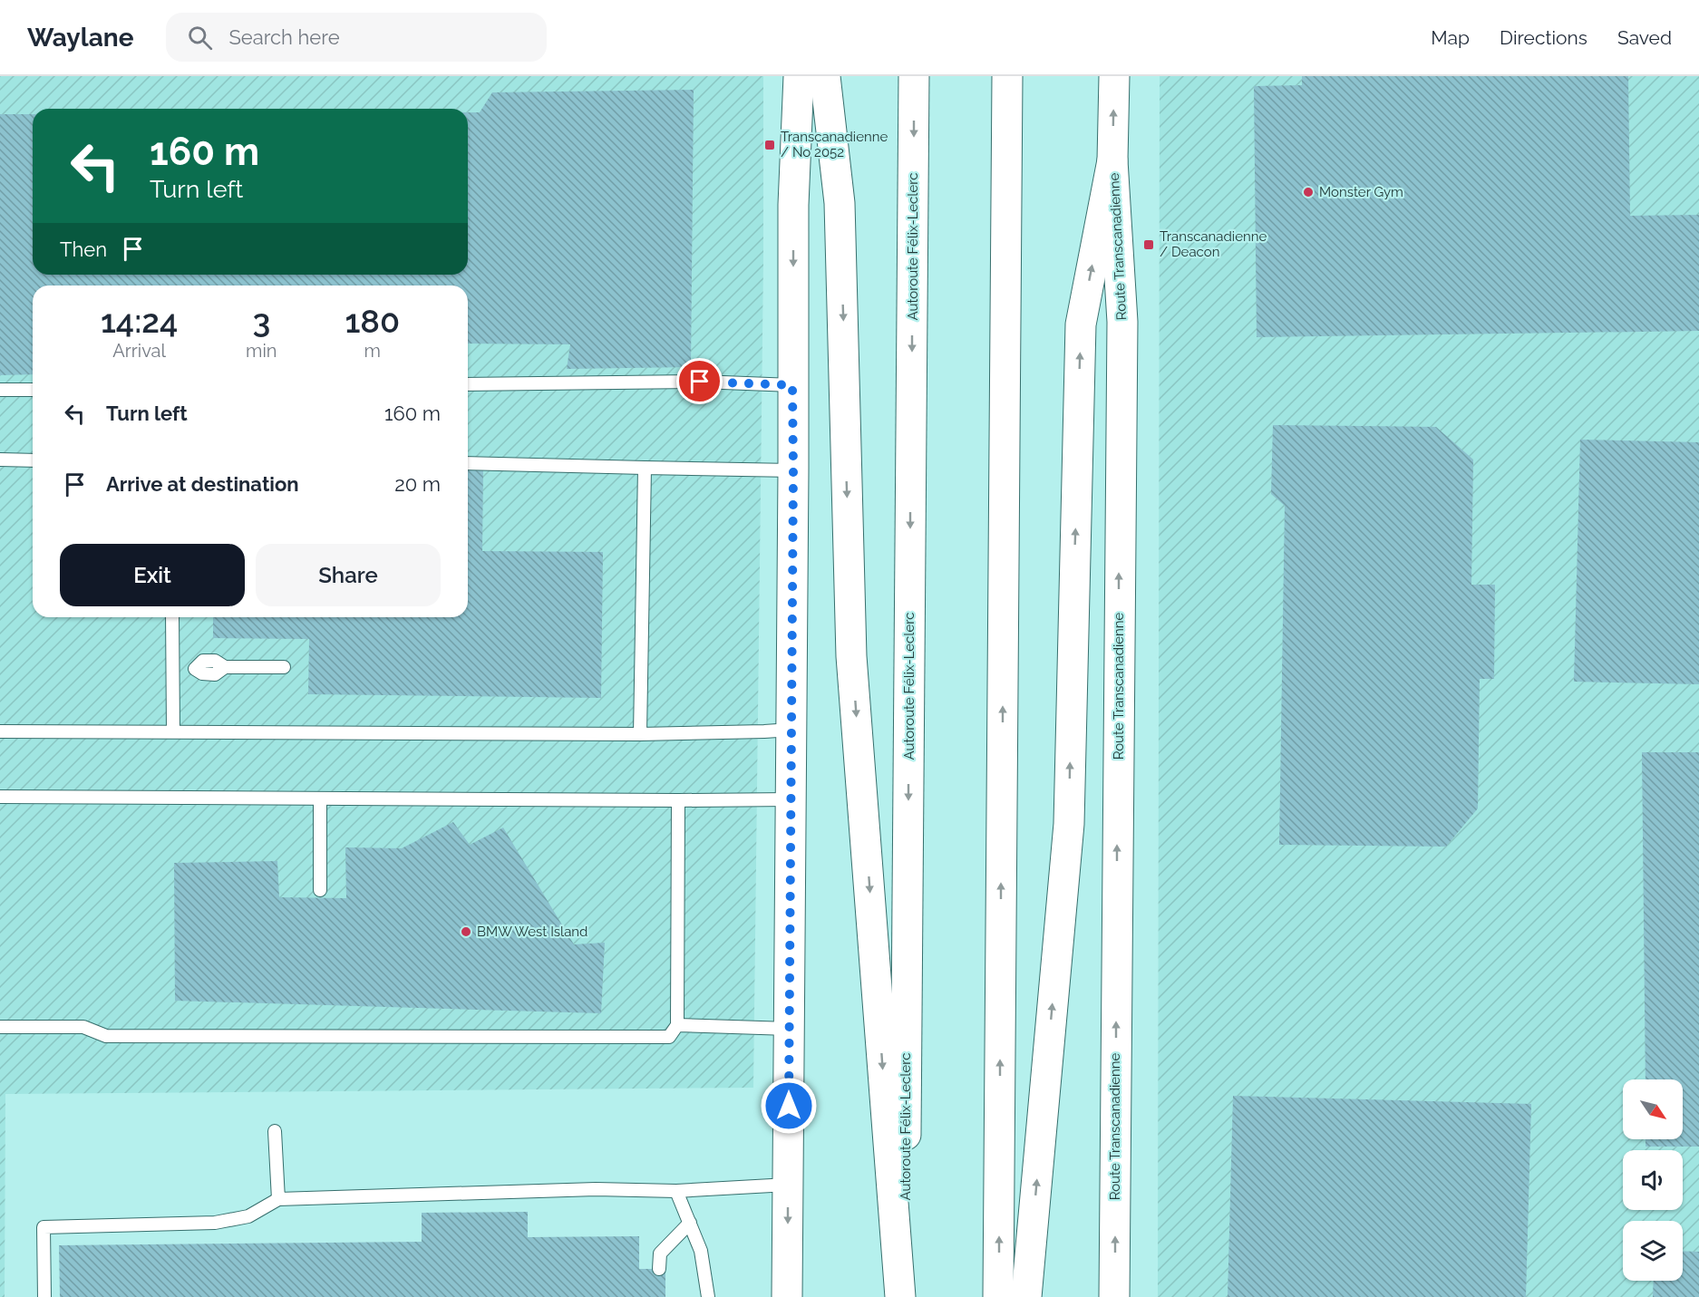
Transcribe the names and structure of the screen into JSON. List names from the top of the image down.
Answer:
{
  "streets": {
    "main road": ["Autoroute Félix-Leclerc", "Route Transcanadienne"]
  },
  "places": {
    "transit": ["Transcanadienne / No 2052", "Transcanadienne / Deacon"],
    "other": ["Monster Gym", "BMW West Island"]
  },
  "north": "bottom right",
  "page": {
    "header": "Waylane",
    "search": "Search here",
    "nav": ["Map", "Directions", "Saved"],
    "turn": ["160 m", "Turn left"],
    "then": "Then",
    "eta": [
      "14:24",
      "Arrival",
      "3",
      "min",
      "180",
      "m"
    ],
    "list": [
      {
        "name": "Turn left",
        "value": "160 m"
      },
      {
        "name": "Arrive at destination",
        "value": "20 m"
      }
    ],
    "buttons": ["Exit", "Share"]
  }
}
